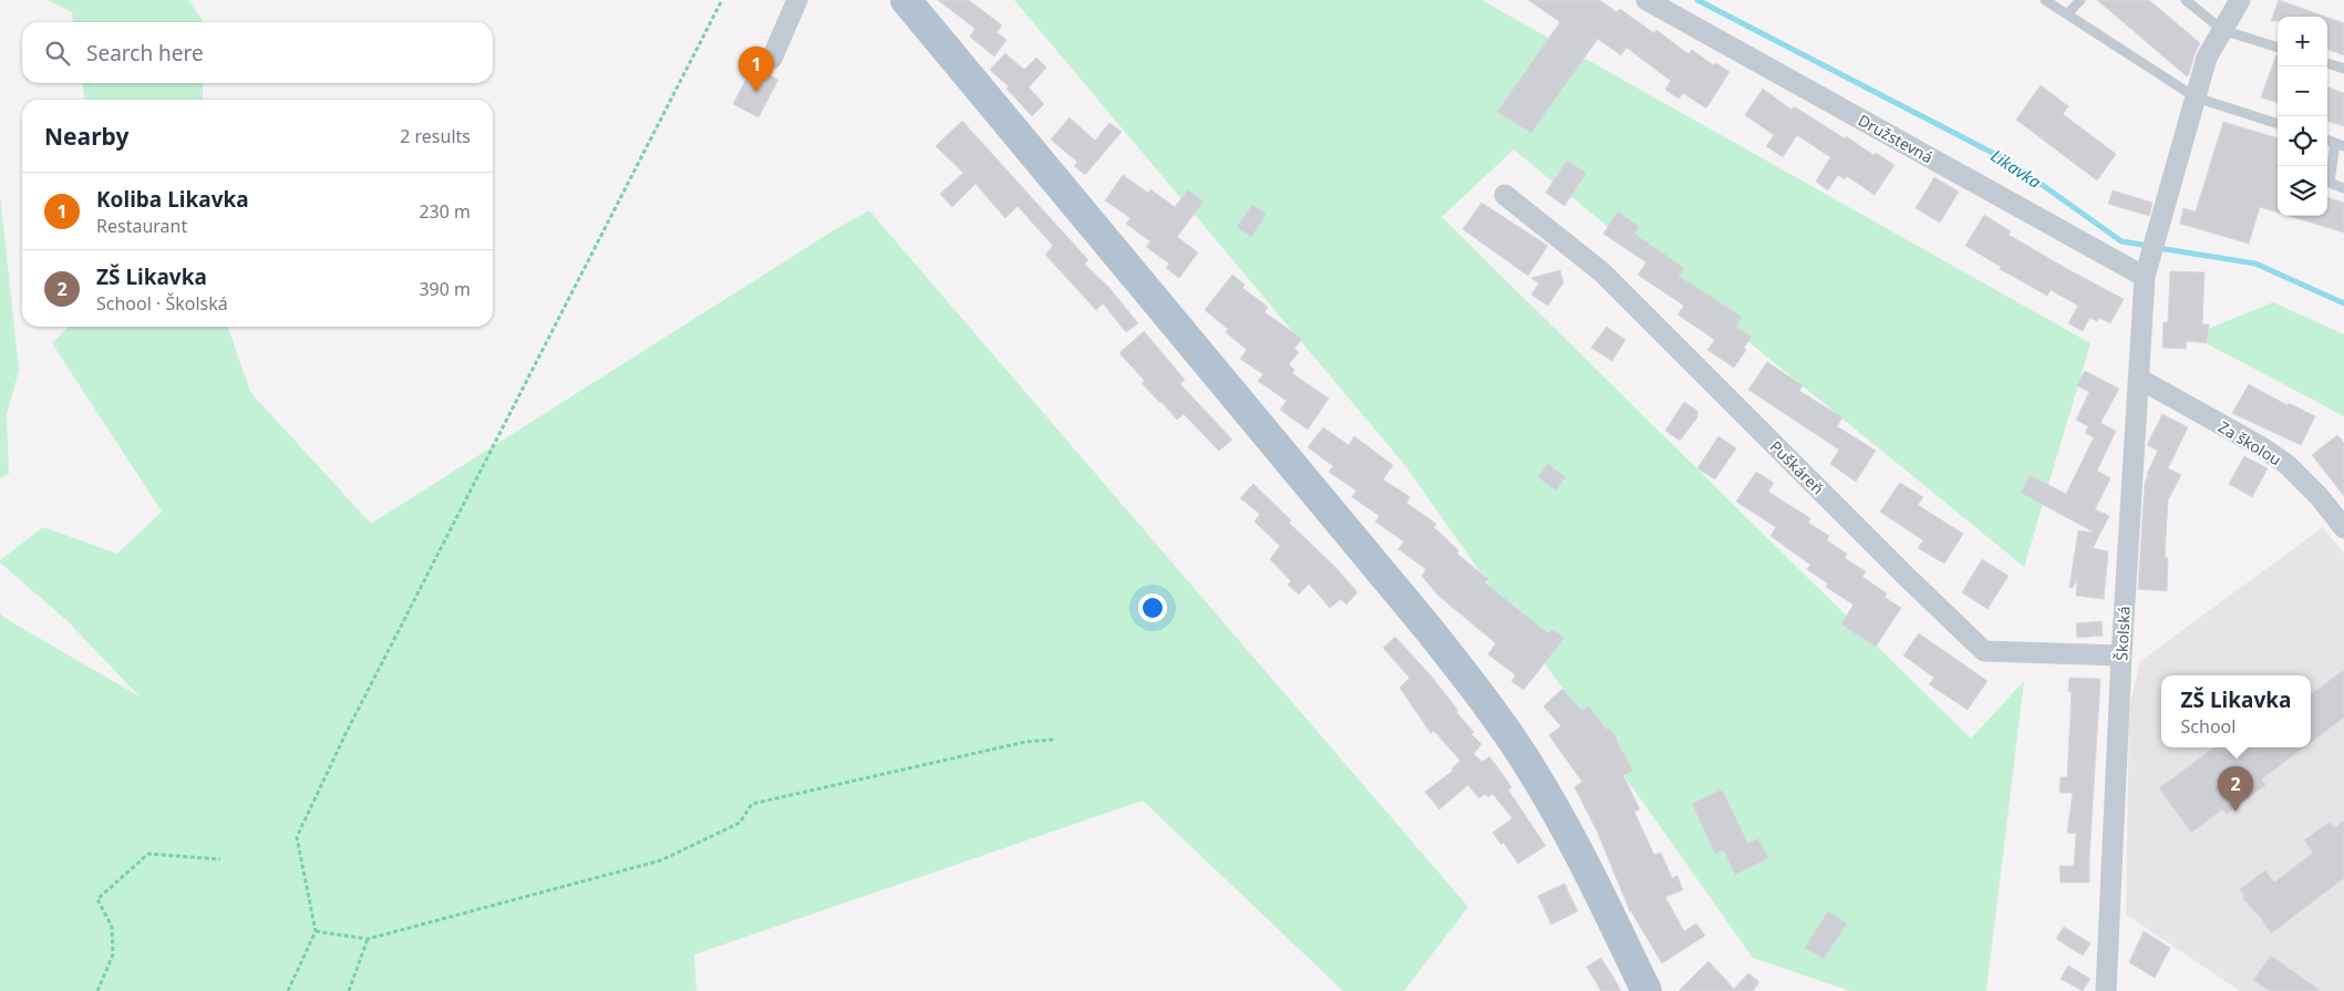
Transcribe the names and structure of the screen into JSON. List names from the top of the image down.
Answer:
{
  "streets": {
    "street": [
      "Družstevná",
      "Za školou",
      "Puškáreň",
      "Školská"
    ]
  },
  "crossings": [
    ["Družstevná", "Školská"],
    ["Za školou", "Školská"],
    ["Puškáreň", "Školská"]
  ],
  "water": ["Likavka"],
  "page": {
    "map_buttons": ["+", "−"],
    "search": "Search here",
    "pins": ["1", "2"],
    "heading": ["Nearby", "2 results"],
    "list": [
      {
        "mark": "1",
        "name": "Koliba Likavka",
        "note": "Restaurant",
        "value": "230 m"
      },
      {
        "mark": "2",
        "name": "ZŠ Likavka",
        "note": "School · Školská",
        "value": "390 m"
      }
    ],
    "popup": ["ZŠ Likavka", "School"]
  }
}
